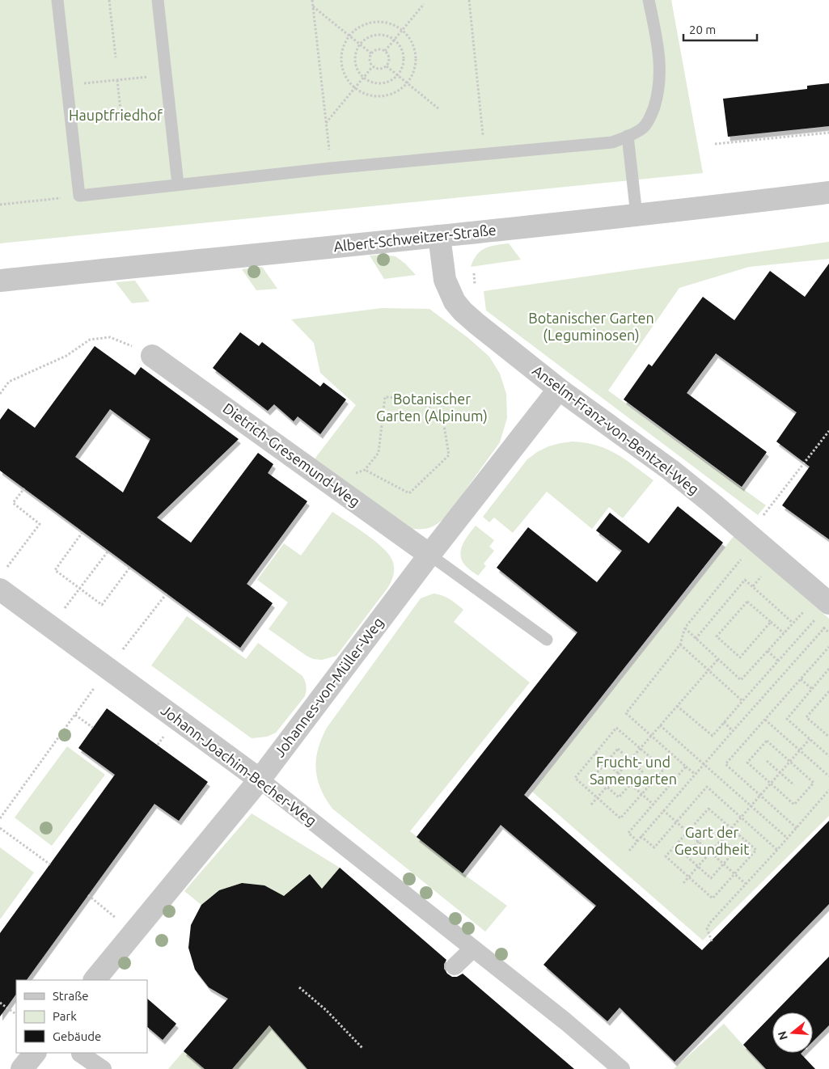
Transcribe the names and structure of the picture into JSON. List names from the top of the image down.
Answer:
{
  "streets": {
    "street": [
      "Albert-Schweitzer-Straße",
      "Anselm-Franz-von-Bentzel-Weg",
      "Dietrich-Gresemund-Weg",
      "Johannes-von-Müller-Weg",
      "Johann-Joachim-Becher-Weg"
    ]
  },
  "crossings": [
    ["Albert-Schweitzer-Straße", "Anselm-Franz-von-Bentzel-Weg"],
    ["Anselm-Franz-von-Bentzel-Weg", "Johannes-von-Müller-Weg"],
    ["Dietrich-Gresemund-Weg", "Johannes-von-Müller-Weg"],
    ["Johannes-von-Müller-Weg", "Johann-Joachim-Becher-Weg"]
  ],
  "parks": [
    "Hauptfriedhof",
    "Botanischer Garten (Leguminosen)",
    "Botanischer Garten (Alpinum)",
    "Frucht- und Samengarten",
    "Gart der Gesundheit"
  ],
  "legend": ["Straße", "Park", "Gebäude"],
  "scale_bar": "20 m",
  "north": "left"
}
